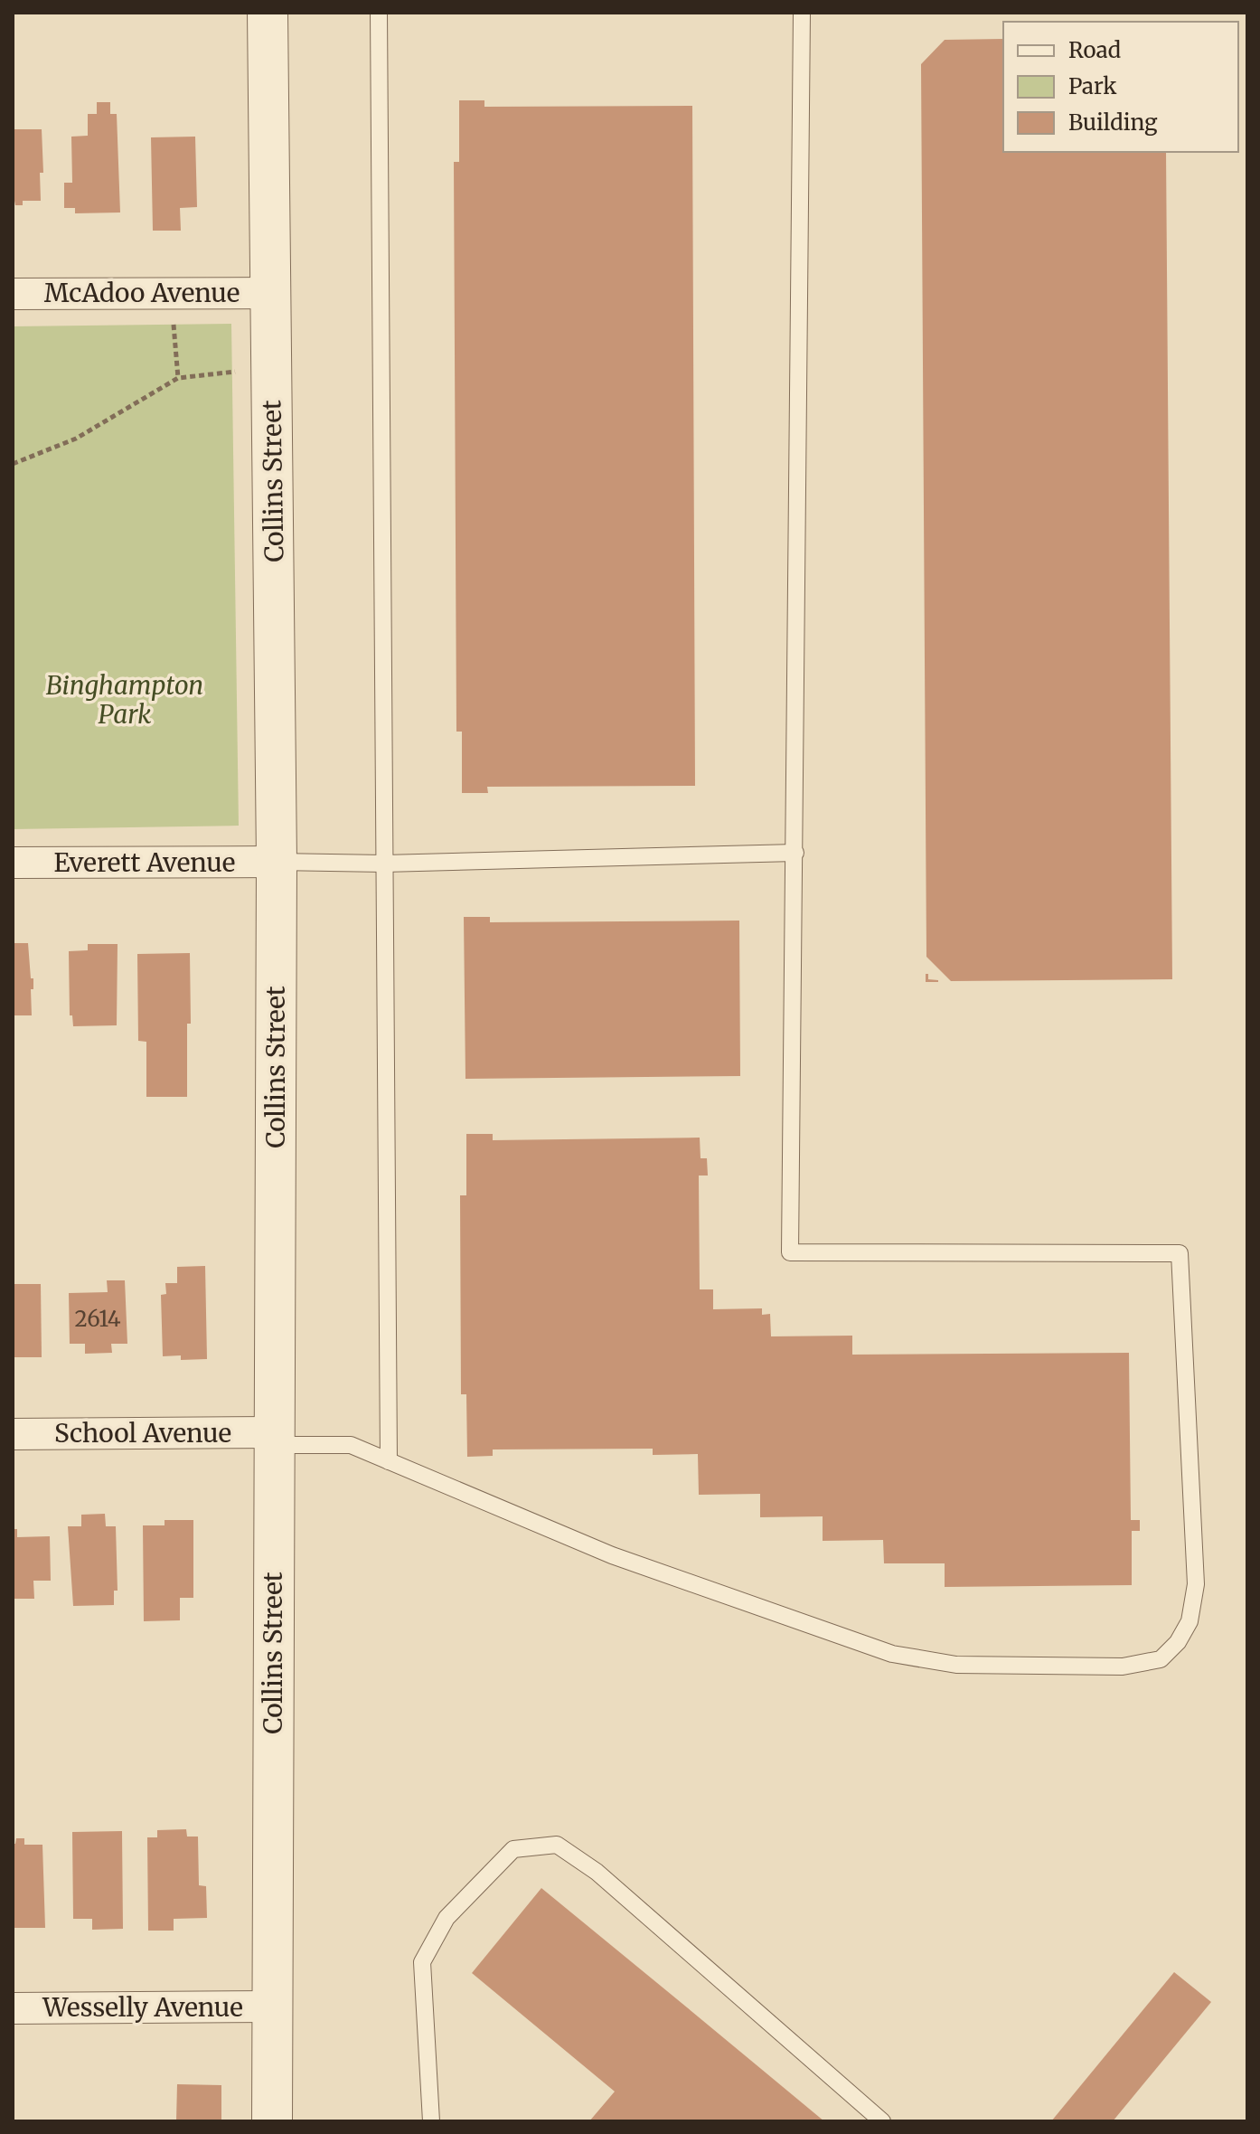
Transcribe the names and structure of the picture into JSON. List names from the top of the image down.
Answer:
{
  "streets": {
    "street": [
      "McAdoo Avenue",
      "Collins Street",
      "Everett Avenue",
      "School Avenue",
      "Wesselly Avenue"
    ]
  },
  "crossings": [
    ["McAdoo Avenue", "Collins Street"],
    ["Collins Street", "Everett Avenue"],
    ["Collins Street", "School Avenue"],
    ["Collins Street", "Wesselly Avenue"]
  ],
  "parks": ["Binghampton Park"],
  "house_numbers": ["2614"],
  "legend": ["Road", "Park", "Building"]
}
